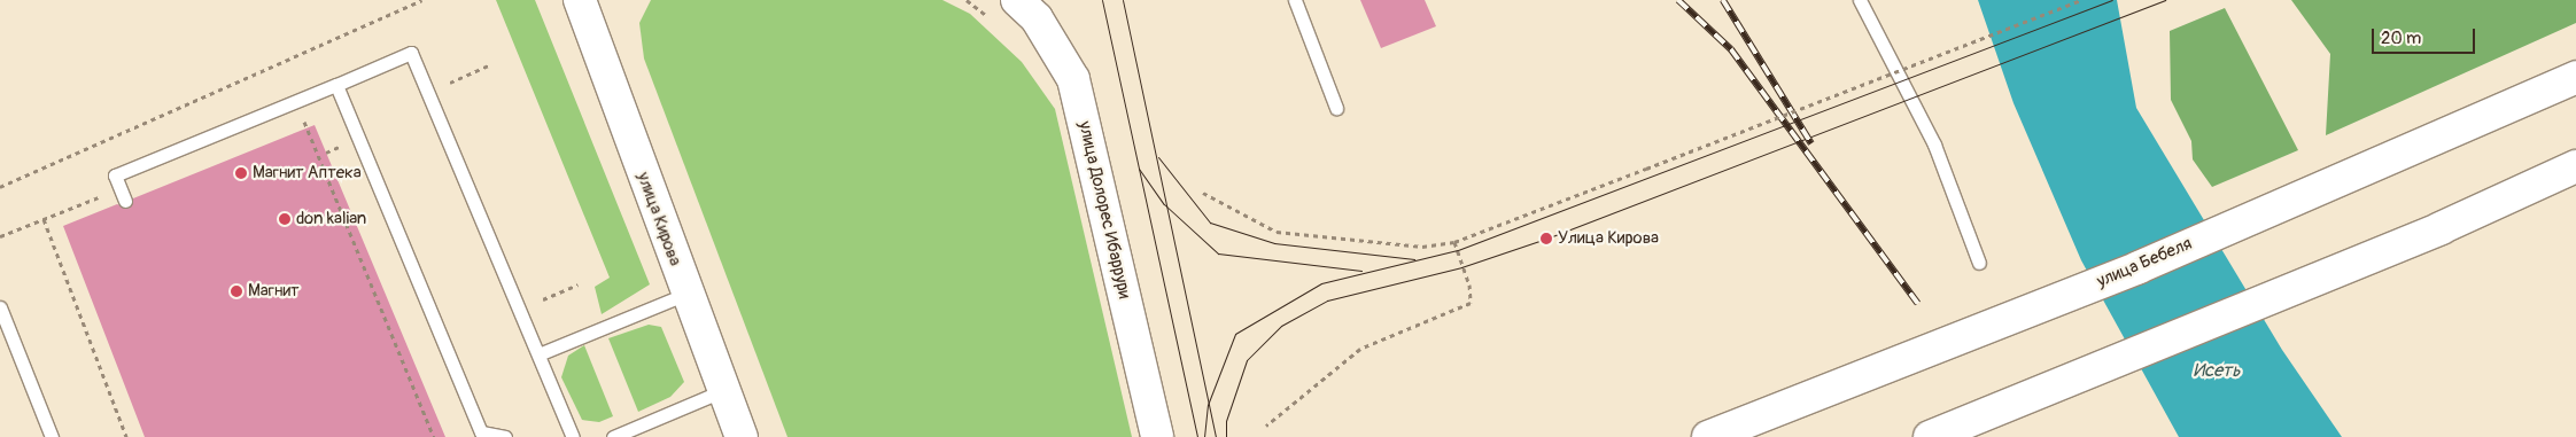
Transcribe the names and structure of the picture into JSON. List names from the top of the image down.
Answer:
{
  "streets": {
    "main road": ["улица Долорес Ибаррури", "улица Кирова", "улица Бебеля"]
  },
  "water": ["Исеть"],
  "places": [
    "Магнит Аптека",
    "don kalian",
    "Улица Кирова",
    "Магнит"
  ],
  "scale_bar": "20 m"
}
